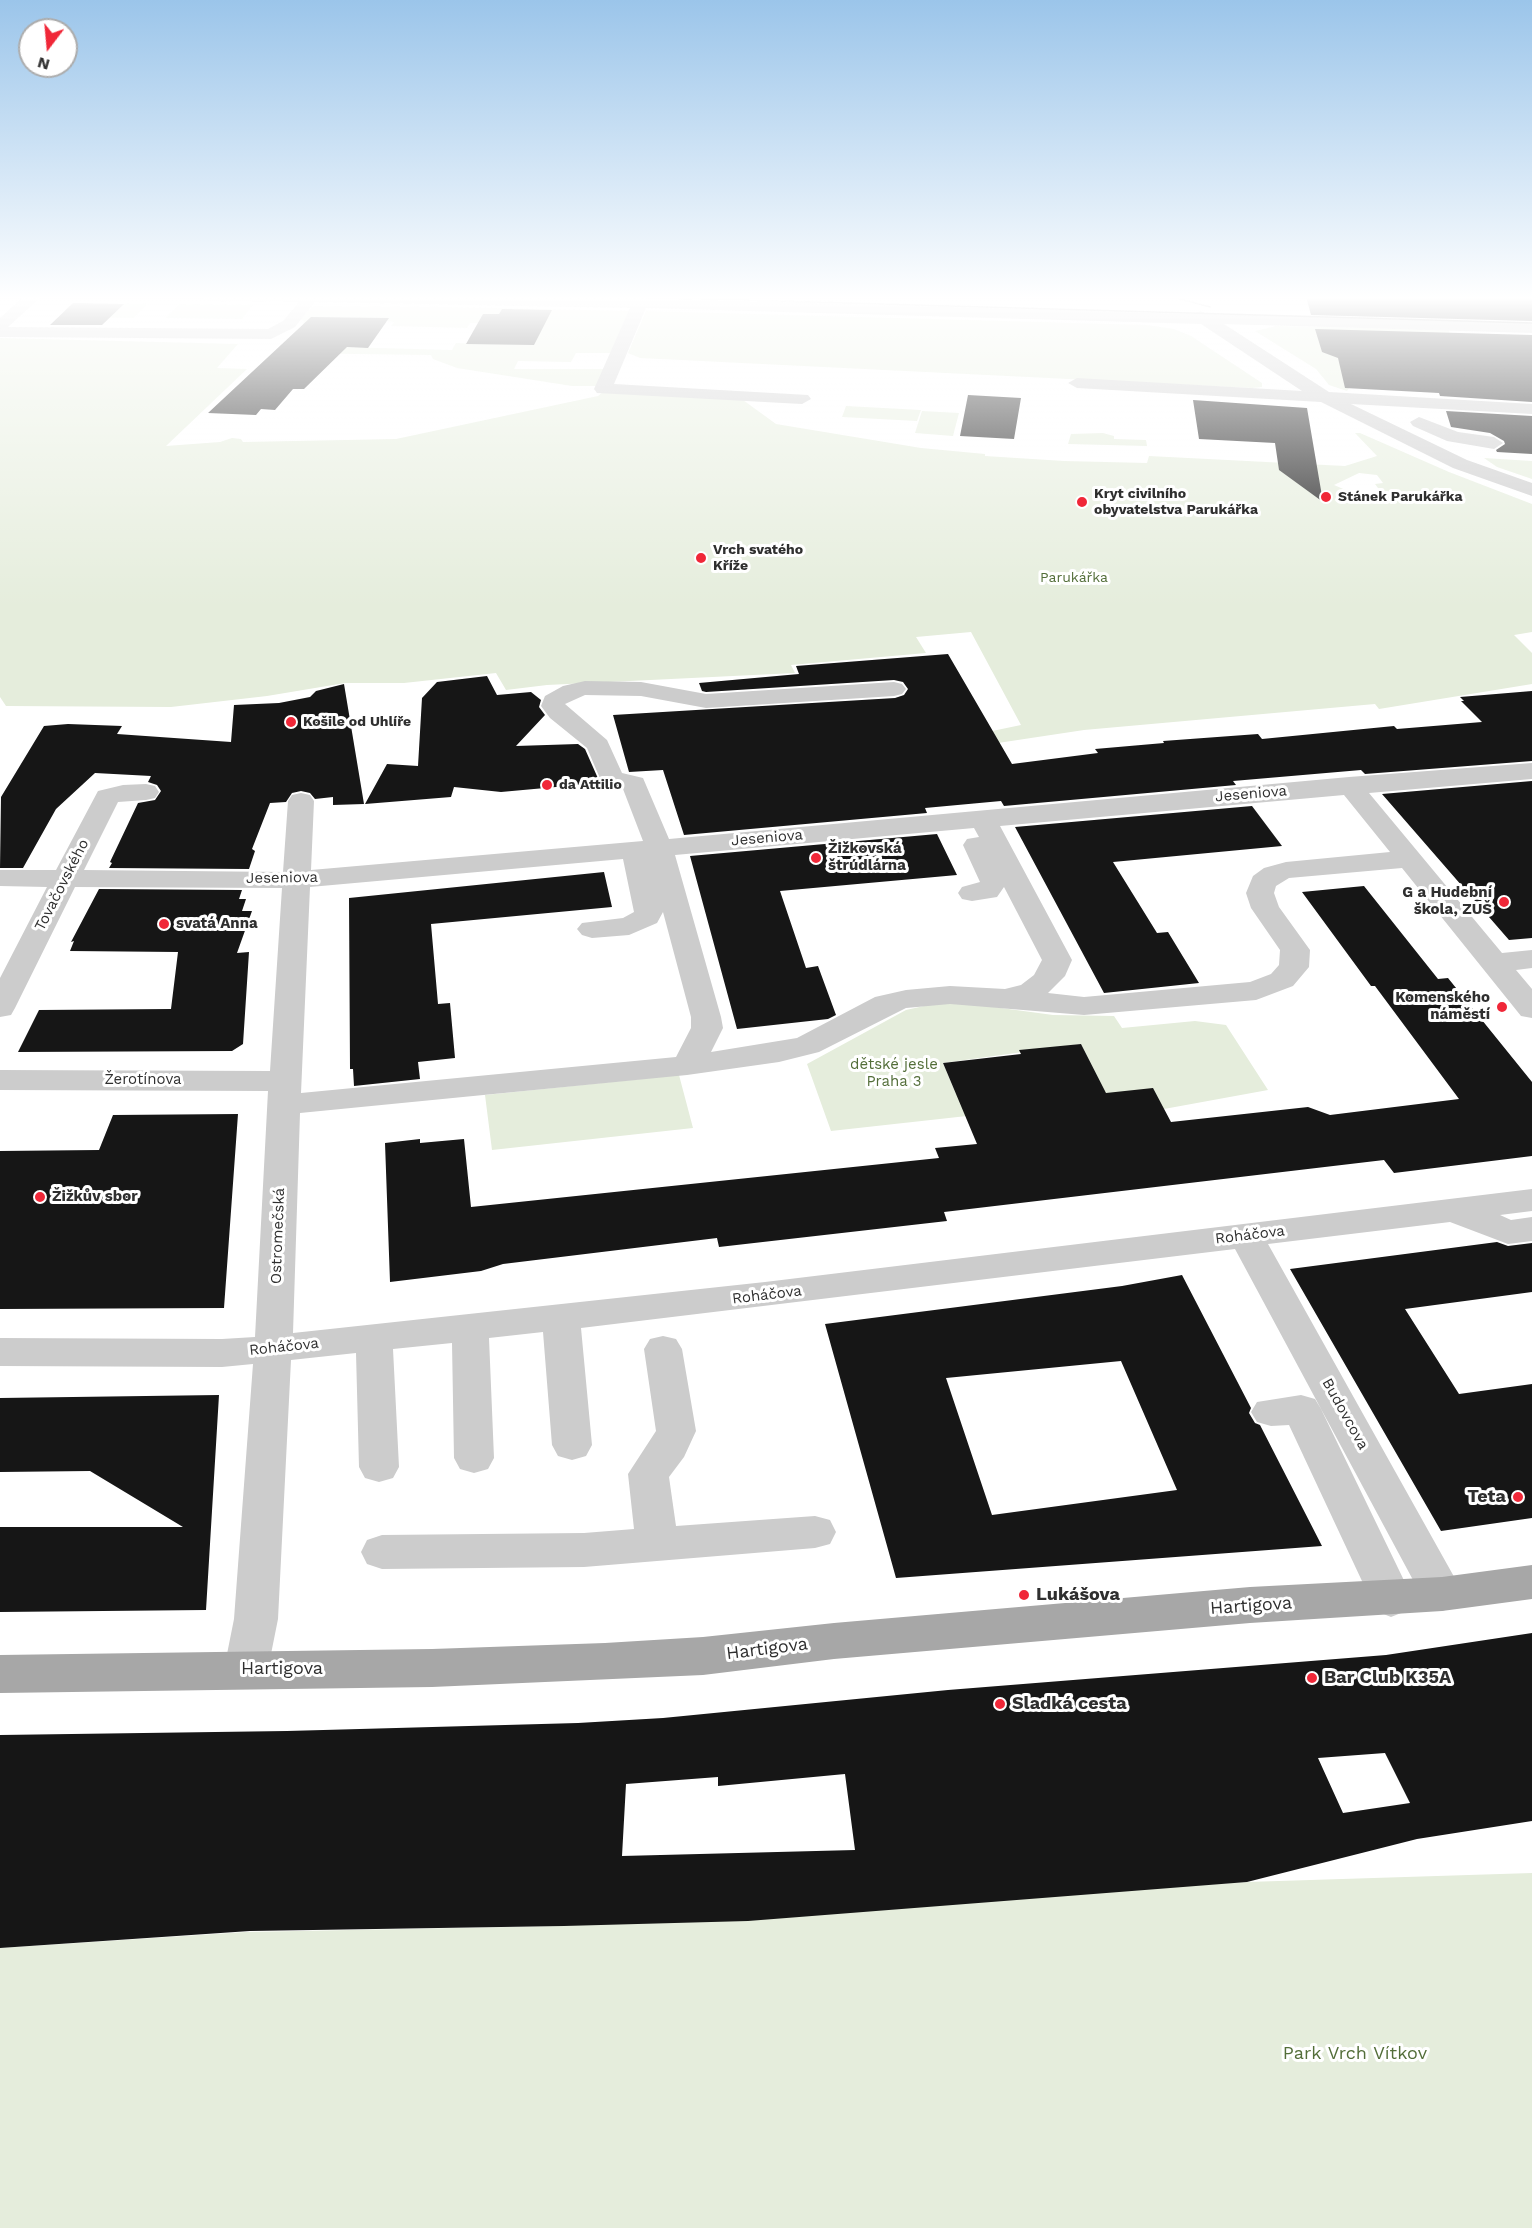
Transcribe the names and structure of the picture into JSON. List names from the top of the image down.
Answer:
{
  "streets": {
    "main road": ["Hartigova"],
    "street": [
      "Jeseniova",
      "Tovačovského",
      "Žerotínova",
      "Roháčova",
      "Ostromečská",
      "Budovcova"
    ]
  },
  "crossings": [
    ["Jeseniova", "Tovačovského"],
    ["Jeseniova", "Ostromečská"],
    ["Žerotínova", "Ostromečská"],
    ["Roháčova", "Ostromečská"],
    ["Roháčova", "Budovcova"],
    ["Ostromečská", "Hartigova"],
    ["Budovcova", "Hartigova"]
  ],
  "parks": ["Parukářka", "dětské jesle Praha 3", "Park Vrch Vítkov"],
  "places": [
    "Stánek Parukářka",
    "Kryt civilního obyvatelstva Parukářka",
    "Vrch svatého Kříže",
    "Košile od Uhlíře",
    "da Attilio",
    "Žižkovská štrúdlárna",
    "G a Hudební škola, ZUŠ",
    "svatá Anna",
    "Komenského náměstí",
    "Žižkův sbor",
    "Teta",
    "Lukášova",
    "Bar Club K35A",
    "Sladká cesta"
  ],
  "north": "bottom"
}
